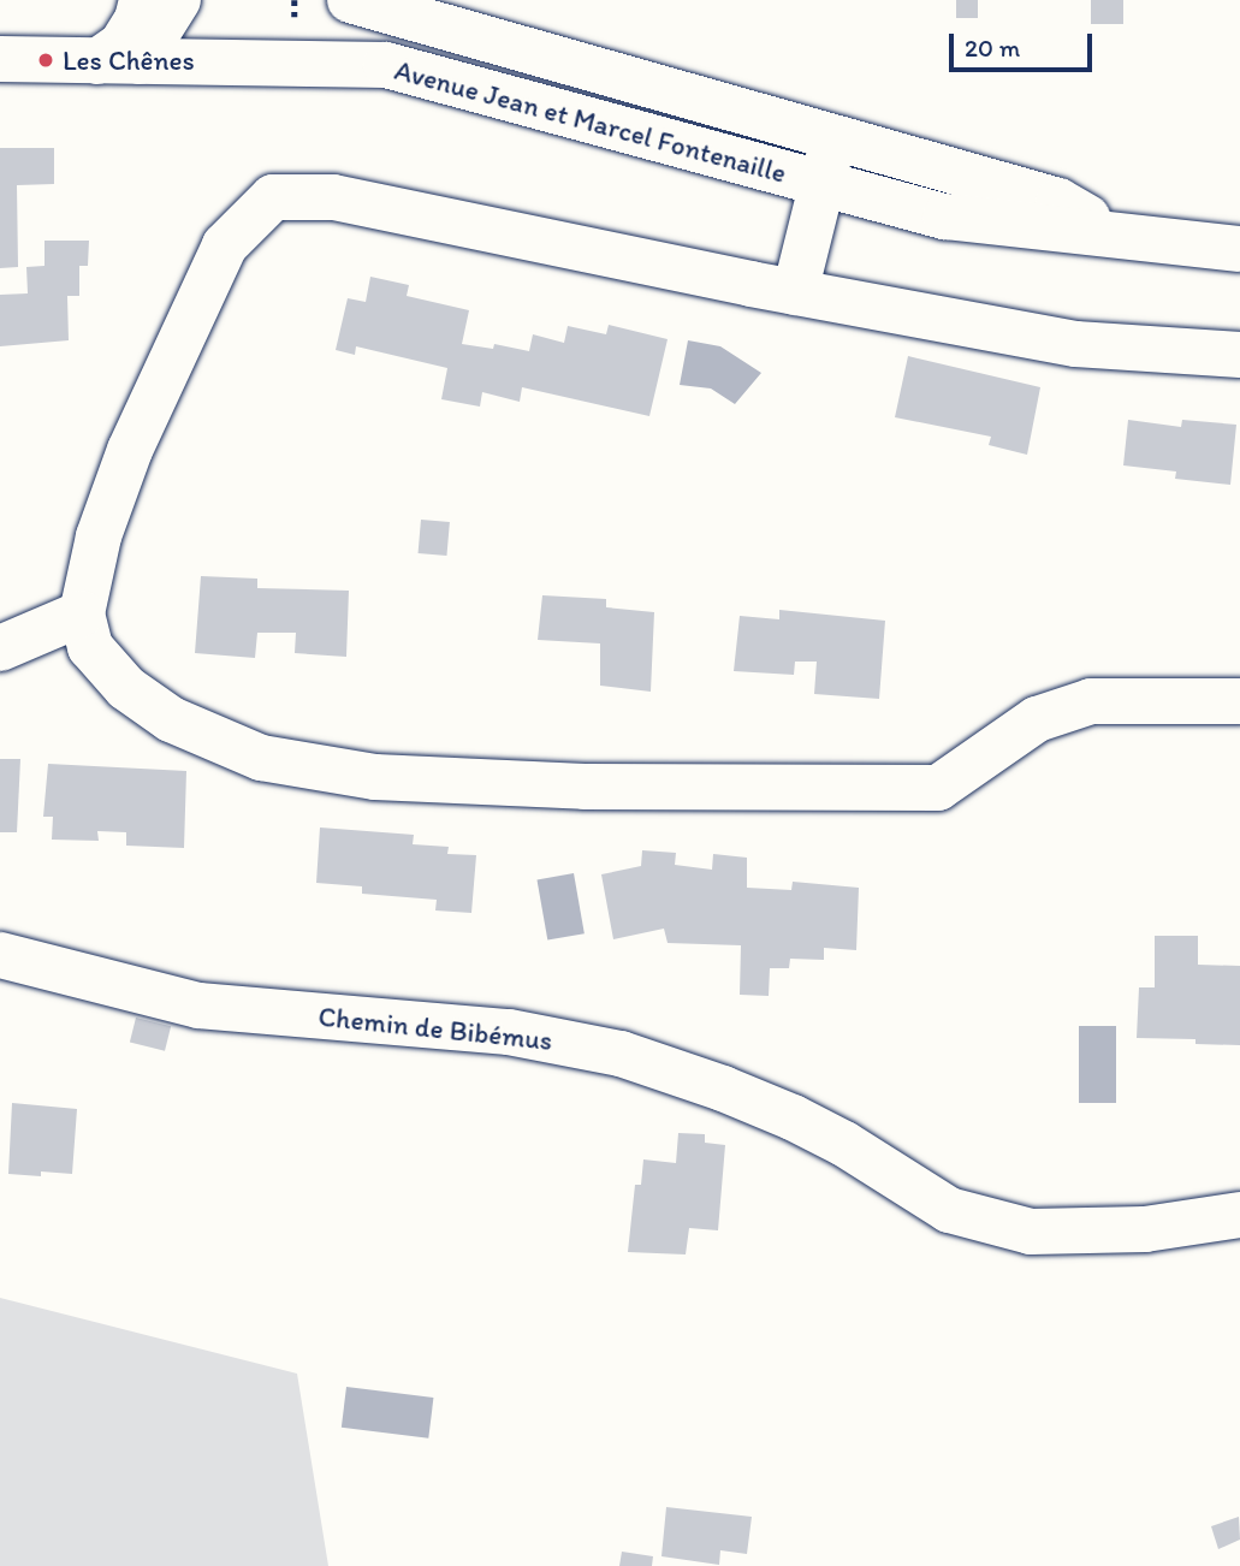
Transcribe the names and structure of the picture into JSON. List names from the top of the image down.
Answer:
{
  "streets": {
    "street": ["Avenue Jean et Marcel Fontenaille", "Chemin de Bibémus"]
  },
  "places": ["Les Chênes"],
  "scale_bar": "20 m"
}
